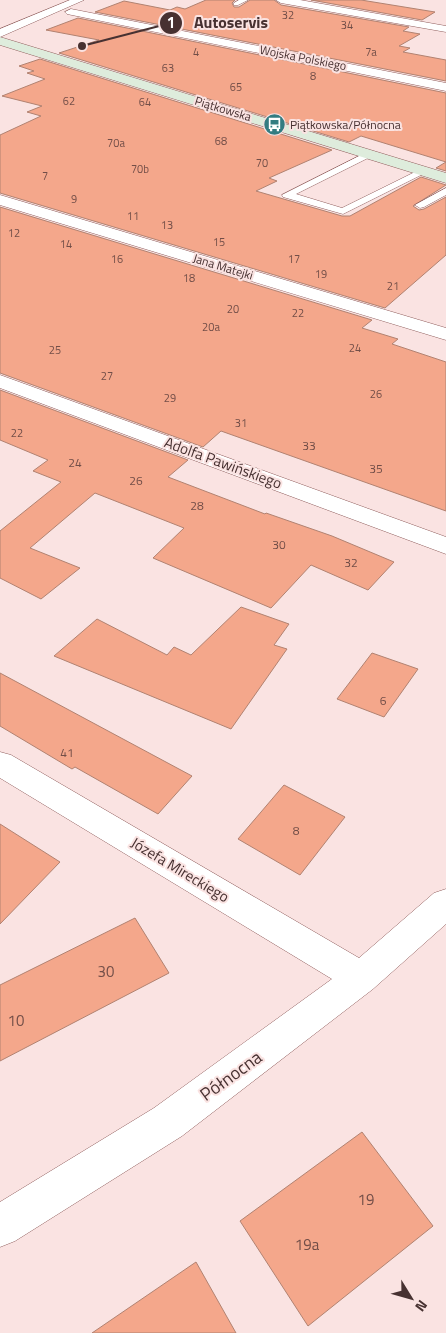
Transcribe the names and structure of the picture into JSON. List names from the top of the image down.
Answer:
{
  "streets": {
    "main road": ["Piątkowska"],
    "street": [
      "Wojska Polskiego",
      "Jana Matejki",
      "Adolfa Pawińskiego",
      "Józefa Mireckiego",
      "Północna"
    ]
  },
  "crossings": [
    ["Józefa Mireckiego", "Północna"]
  ],
  "places": {
    "other": ["Autoservis"],
    "bus stop": ["Piątkowska/Północna"]
  },
  "house_numbers": [
    "32",
    "34",
    "4",
    "7a",
    "63",
    "8",
    "65",
    "62",
    "64",
    "68",
    "70a",
    "70",
    "70b",
    "7",
    "9",
    "11",
    "13",
    "12",
    "15",
    "14",
    "16",
    "17",
    "19",
    "18",
    "21",
    "20",
    "22",
    "20a",
    "24",
    "25",
    "27",
    "26",
    "29",
    "31",
    "22",
    "33",
    "24",
    "35",
    "26",
    "28",
    "30",
    "32",
    "6",
    "41",
    "8",
    "30",
    "10",
    "19",
    "19a"
  ],
  "north": "bottom right"
}
